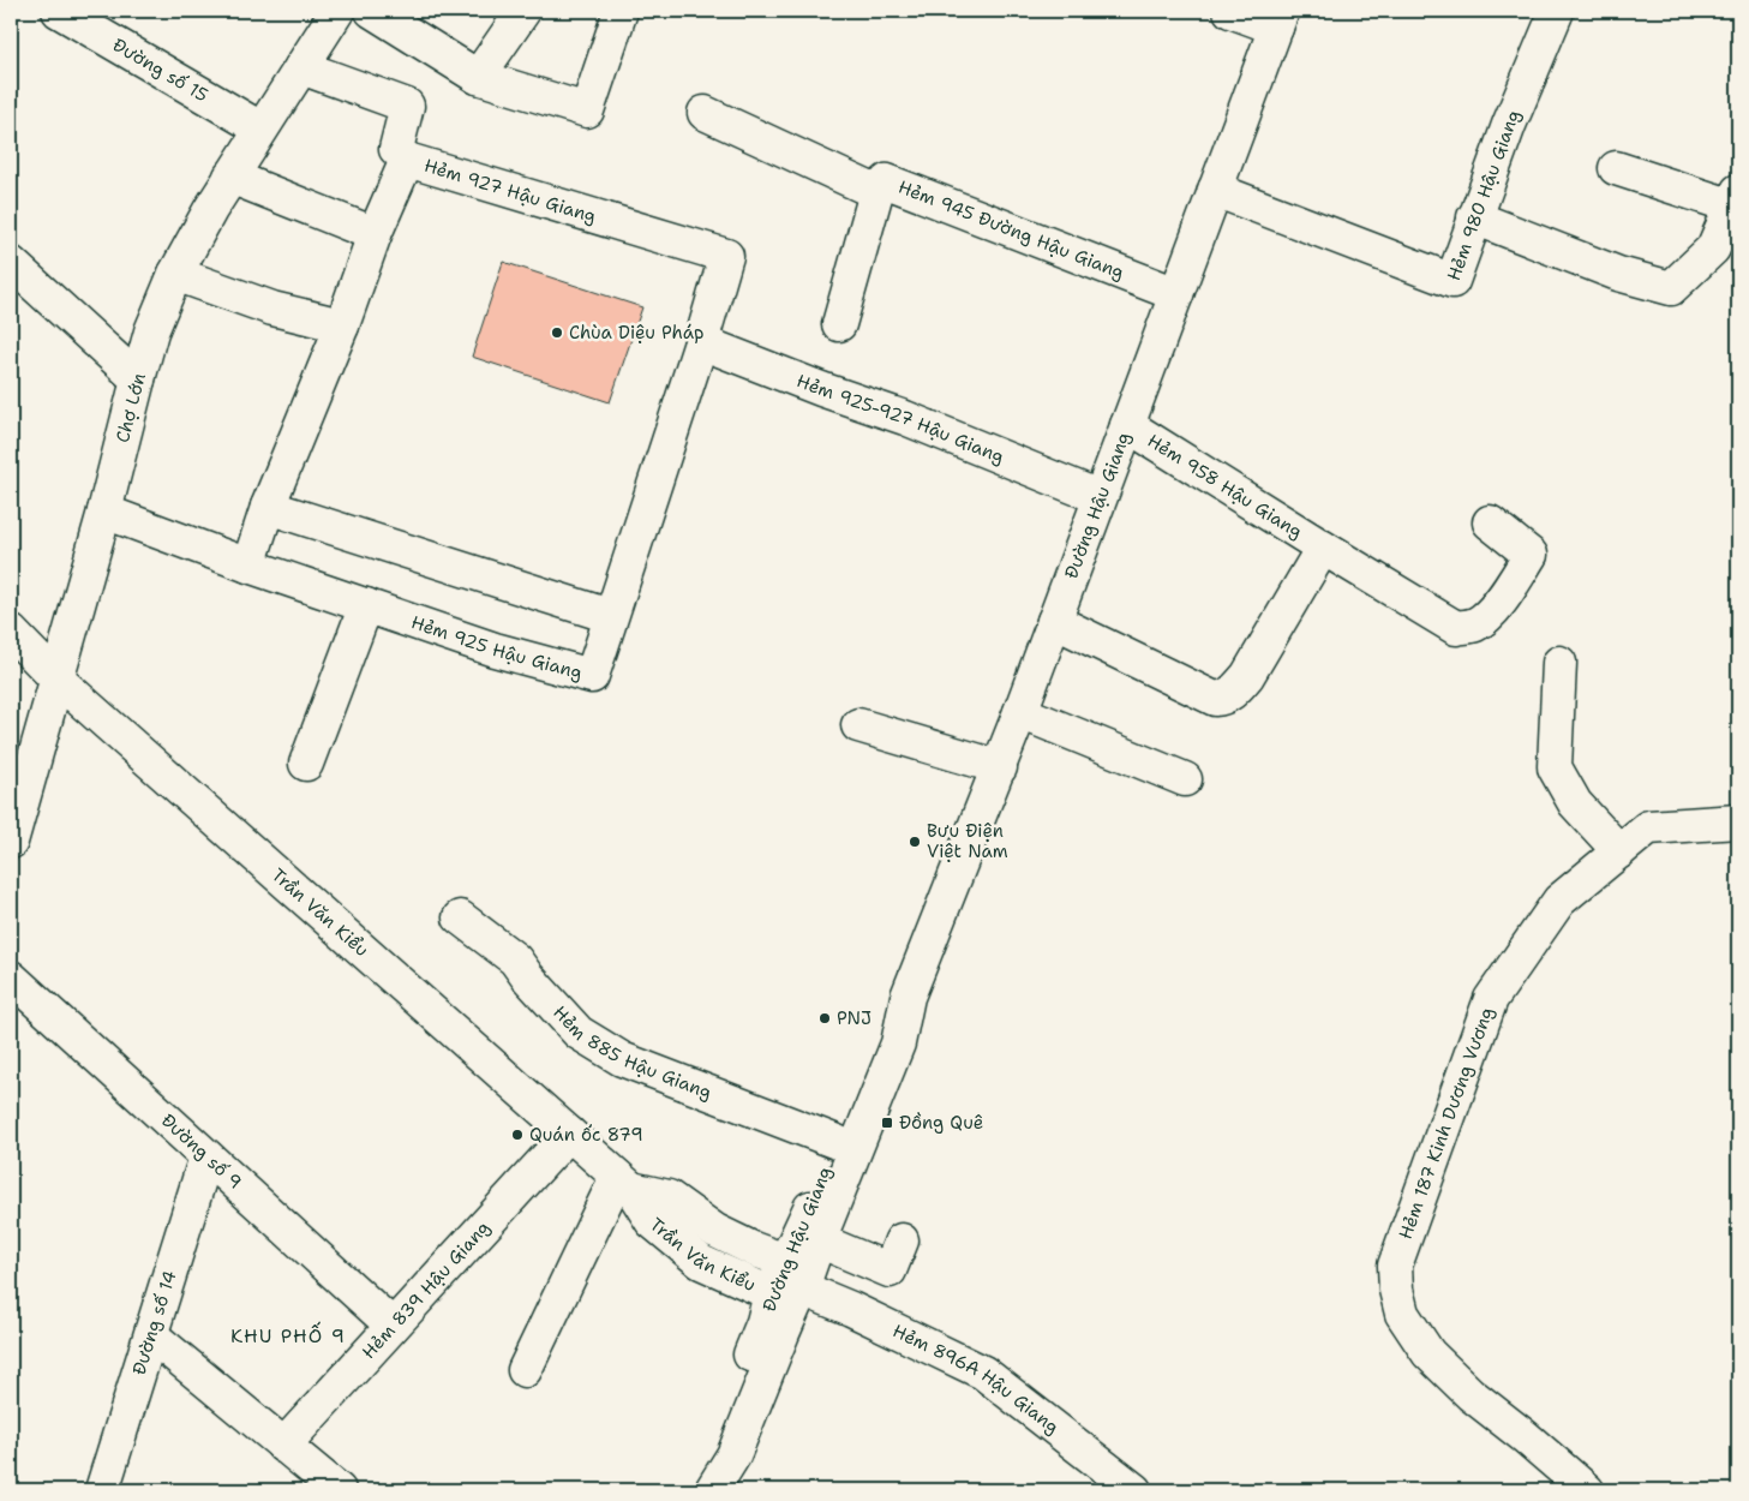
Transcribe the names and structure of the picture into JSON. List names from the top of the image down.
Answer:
{
  "streets": {
    "street": [
      "Đường số 15",
      "Hẻm 927 Hậu Giang",
      "Hẻm 980 Hậu Giang",
      "Hẻm 945 Đường Hậu Giang",
      "Chợ Lớn",
      "Hẻm 925-927 Hậu Giang",
      "Hẻm 958 Hậu Giang",
      "Đường Hậu Giang",
      "Hẻm 925 Hậu Giang",
      "Trần Văn Kiểu",
      "Hẻm 885 Hậu Giang",
      "Hẻm 187 Kinh Dương Vương",
      "Đường số 9",
      "Hẻm 839 Hậu Giang",
      "Đường số 14",
      "Hẻm 896A Hậu Giang"
    ]
  },
  "crossings": [
    ["Đường số 15", "Chợ Lớn"],
    ["Hẻm 927 Hậu Giang", "Hẻm 925-927 Hậu Giang"],
    ["Hẻm 927 Hậu Giang", "Hẻm 925 Hậu Giang"],
    ["Hẻm 980 Hậu Giang", "Đường Hậu Giang"],
    ["Hẻm 945 Đường Hậu Giang", "Đường Hậu Giang"],
    ["Chợ Lớn", "Hẻm 925 Hậu Giang"],
    ["Chợ Lớn", "Trần Văn Kiểu"],
    ["Hẻm 925-927 Hậu Giang", "Đường Hậu Giang"],
    ["Hẻm 925-927 Hậu Giang", "Hẻm 925 Hậu Giang"],
    ["Hẻm 958 Hậu Giang", "Đường Hậu Giang"],
    ["Đường Hậu Giang", "Trần Văn Kiểu"],
    ["Đường Hậu Giang", "Hẻm 885 Hậu Giang"],
    ["Đường Hậu Giang", "Hẻm 896A Hậu Giang"],
    ["Trần Văn Kiểu", "Hẻm 839 Hậu Giang"],
    ["Trần Văn Kiểu", "Hẻm 896A Hậu Giang"],
    ["Đường số 9", "Hẻm 839 Hậu Giang"],
    ["Đường số 9", "Đường số 14"]
  ],
  "districts": ["KHU PHỐ 9"],
  "places": {
    "other": [
      "Chùa Diệu Pháp",
      "Bưu Điện Việt Nam",
      "PNJ",
      "Quán ốc 879"
    ],
    "transit": ["Đồng Quê"]
  }
}
